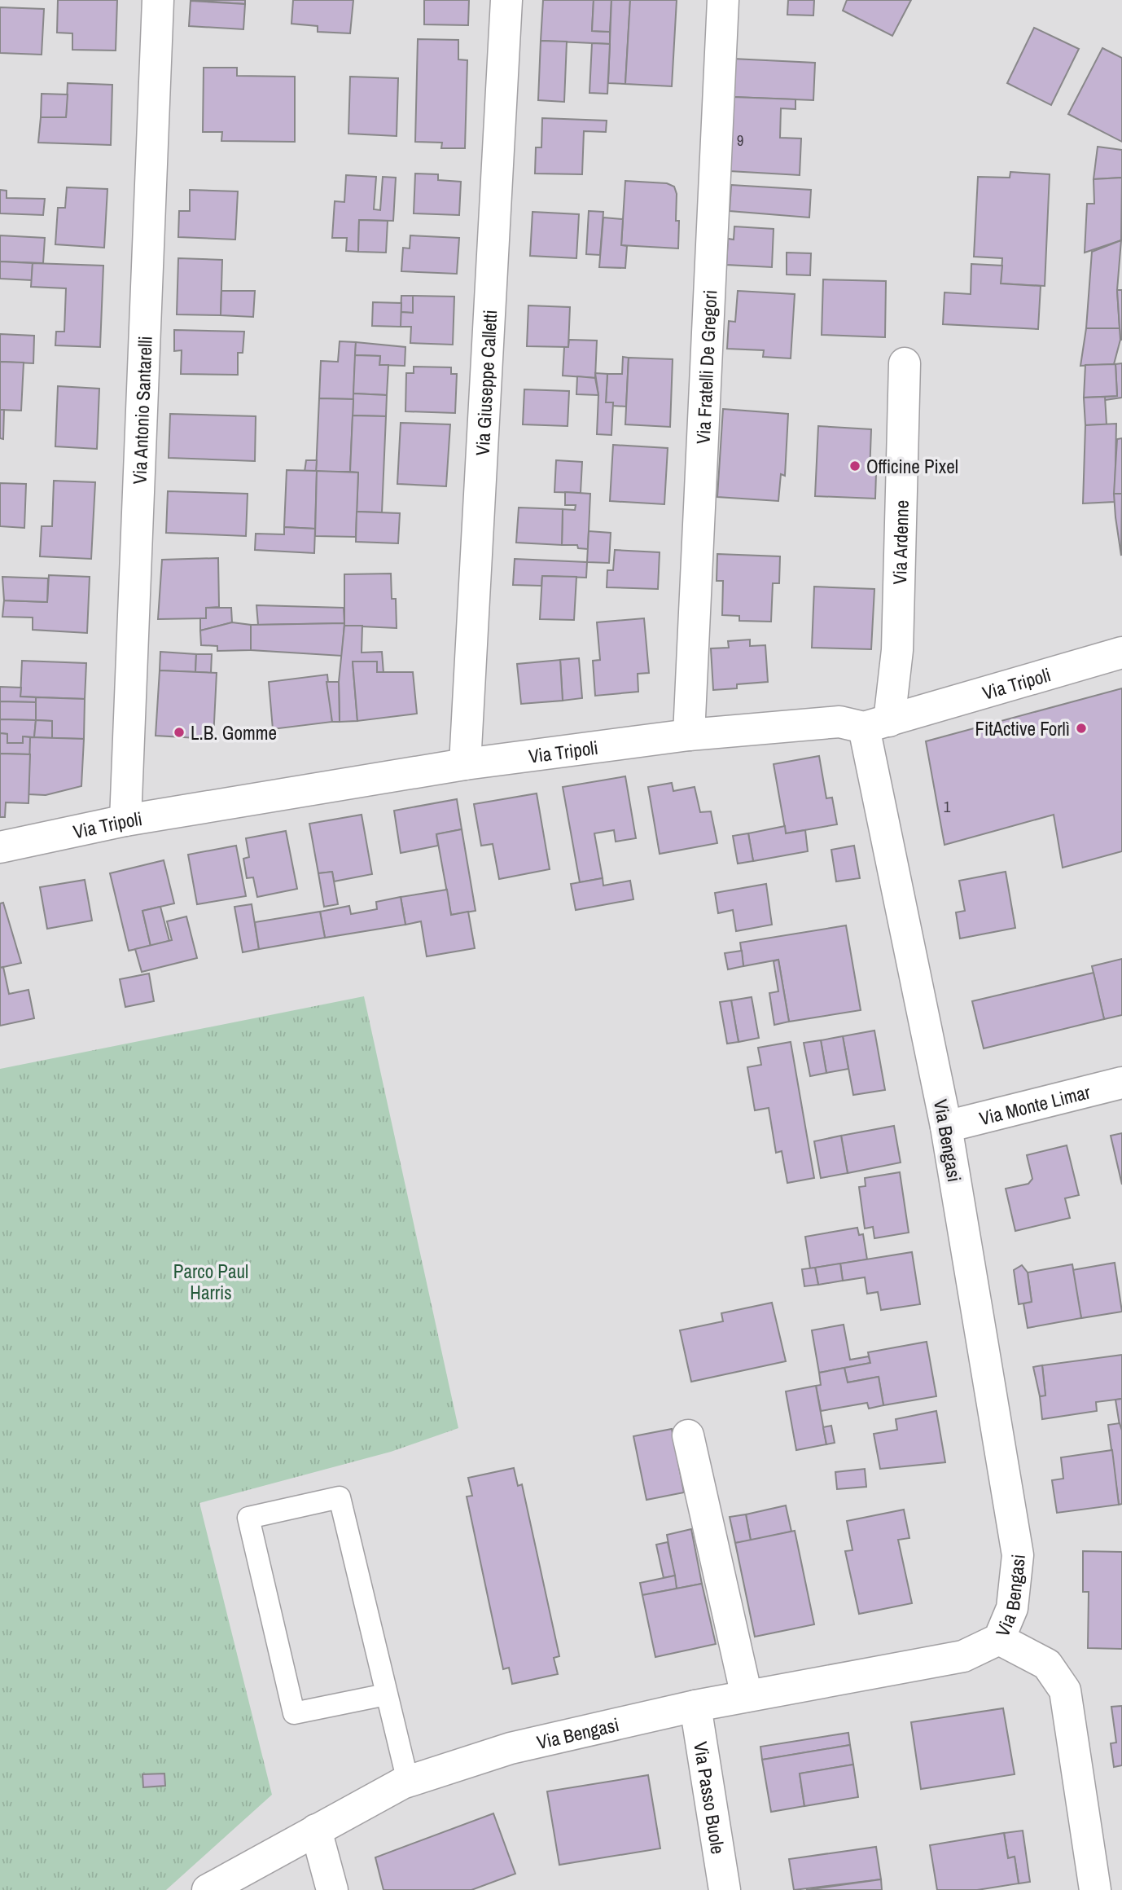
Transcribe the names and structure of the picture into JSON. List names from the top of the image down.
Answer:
{
  "streets": {
    "street": [
      "Via Fratelli De Gregori",
      "Via Giuseppe Calletti",
      "Via Antonio Santarelli",
      "Via Ardenne",
      "Via Tripoli",
      "Via Monte Limar",
      "Via Bengasi",
      "Via Passo Buole"
    ]
  },
  "crossings": [
    ["Via Fratelli De Gregori", "Via Tripoli"],
    ["Via Giuseppe Calletti", "Via Tripoli"],
    ["Via Antonio Santarelli", "Via Tripoli"],
    ["Via Ardenne", "Via Tripoli"],
    ["Via Ardenne", "Via Bengasi"],
    ["Via Tripoli", "Via Bengasi"],
    ["Via Monte Limar", "Via Bengasi"],
    ["Via Bengasi", "Via Passo Buole"]
  ],
  "parks": ["Parco Paul Harris"],
  "places": ["Officine Pixel", "FitActive Forlì", "L.B. Gomme"],
  "house_numbers": ["9", "1"]
}
